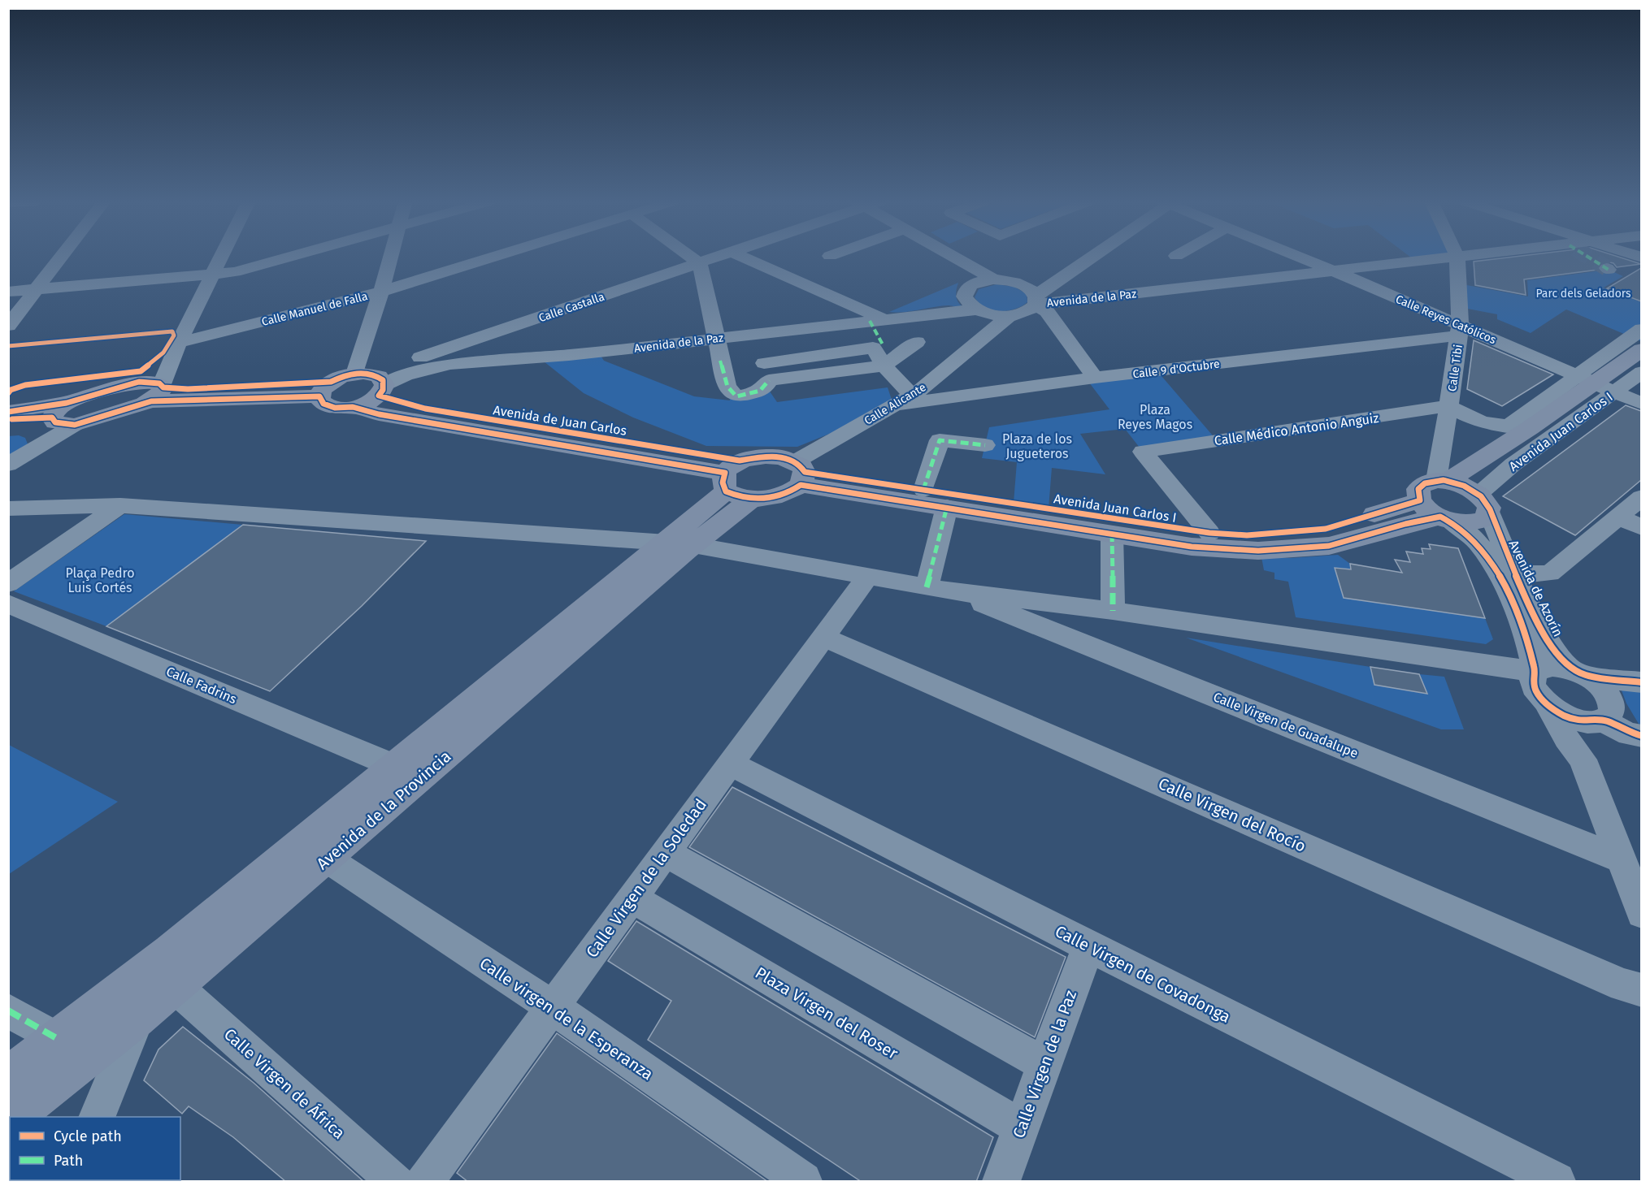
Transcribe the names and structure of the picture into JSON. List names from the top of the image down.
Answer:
{
  "streets": {
    "main road": ["Avenida de Juan Carlos", "Avenida Juan Carlos I", "Avenida de la Provincia"],
    "street": [
      "Avenida de la Paz",
      "Calle Castalla",
      "Calle Manuel de Falla",
      "Calle Reyes Católicos",
      "Calle Tibi",
      "Calle 9 d'Octubre",
      "Calle Alicante",
      "Calle Médico Antonio Anguiz",
      "Avenida de Azorín",
      "Calle Fadrins",
      "Calle Virgen de Guadalupe",
      "Calle Virgen del Rocío",
      "Calle Virgen de la Soledad",
      "Calle Virgen de Covadonga",
      "Plaza Virgen del Roser",
      "Calle virgen de la Esperanza",
      "Calle Virgen de la Paz",
      "Calle Virgen de África"
    ]
  },
  "crossings": [
    ["Avenida de la Paz", "Calle Castalla"],
    ["Avenida de la Paz", "Calle Reyes Católicos"],
    ["Avenida de la Paz", "Calle Tibi"],
    ["Avenida de la Paz", "Calle Alicante"],
    ["Avenida de la Paz", "Avenida de Juan Carlos"],
    ["Calle Castalla", "Avenida de Juan Carlos"],
    ["Calle Reyes Católicos", "Calle Tibi"],
    ["Calle Reyes Católicos", "Calle 9 d'Octubre"],
    ["Calle Reyes Católicos", "Avenida Juan Carlos I"],
    ["Calle Tibi", "Calle 9 d'Octubre"],
    ["Calle Tibi", "Calle Médico Antonio Anguiz"],
    ["Calle Tibi", "Avenida Juan Carlos I"],
    ["Calle 9 d'Octubre", "Calle Alicante"],
    ["Calle Alicante", "Avenida Juan Carlos I"],
    ["Avenida de Juan Carlos", "Avenida de la Provincia"],
    ["Calle Médico Antonio Anguiz", "Avenida Juan Carlos I"],
    ["Avenida Juan Carlos I", "Avenida de Azorín"],
    ["Calle Fadrins", "Avenida de la Provincia"],
    ["Avenida de la Provincia", "Calle virgen de la Esperanza"],
    ["Avenida de la Provincia", "Calle Virgen de África"],
    ["Calle Virgen del Rocío", "Calle Virgen de la Soledad"],
    ["Calle Virgen de la Soledad", "Calle Virgen de Covadonga"],
    ["Calle Virgen de la Soledad", "Plaza Virgen del Roser"],
    ["Calle Virgen de la Soledad", "Calle virgen de la Esperanza"],
    ["Calle Virgen de Covadonga", "Calle Virgen de la Paz"],
    ["Plaza Virgen del Roser", "Calle Virgen de la Paz"]
  ],
  "parks": [
    "Parc dels Geladors",
    "Plaza Reyes Magos",
    "Plaza de los Jugueteros",
    "Plaça Pedro Luis Cortés"
  ],
  "legend": ["Cycle path", "Path"]
}
